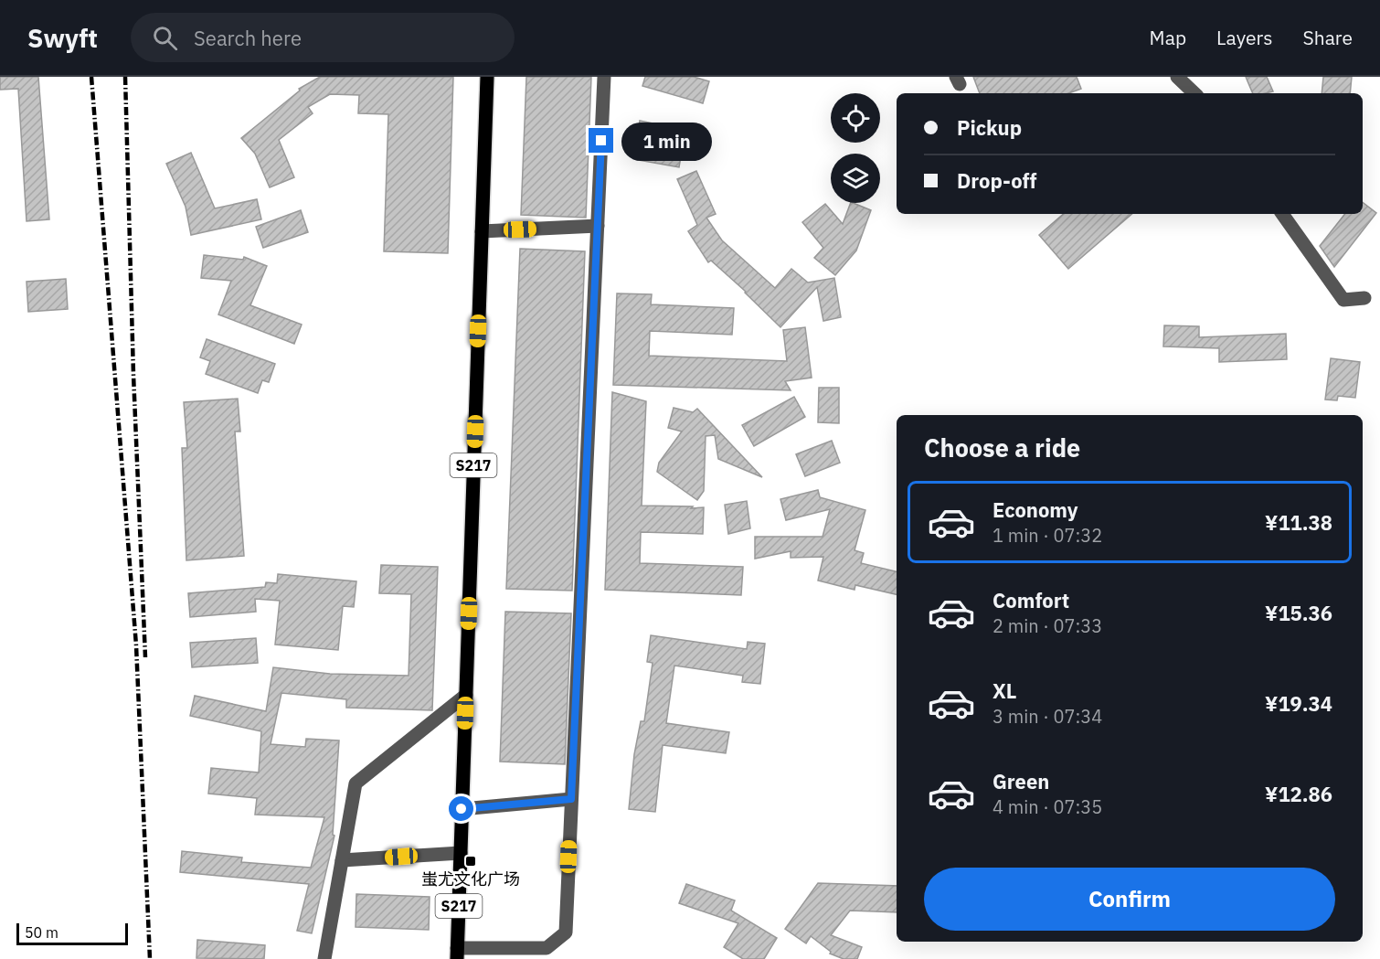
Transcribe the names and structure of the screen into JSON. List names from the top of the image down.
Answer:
{
  "streets": {
    "main road": ["S217"]
  },
  "places": {
    "transit": ["蚩尤文化广场"]
  },
  "scale_bar": "50 m",
  "page": {
    "header": "Swyft",
    "search": "Search here",
    "nav": ["Map", "Layers", "Share"],
    "banner": ["Pickup", "Drop-off"],
    "bubble": "1 min",
    "heading": "Choose a ride",
    "list": [
      {
        "name": "Economy",
        "note": "1 min · 07:32",
        "value": "¥11.38"
      },
      {
        "name": "Comfort",
        "note": "2 min · 07:33",
        "value": "¥15.36"
      },
      {
        "name": "XL",
        "note": "3 min · 07:34",
        "value": "¥19.34"
      },
      {
        "name": "Green",
        "note": "4 min · 07:35",
        "value": "¥12.86"
      }
    ],
    "buttons": "Confirm",
    "scale": "50 m"
  }
}
